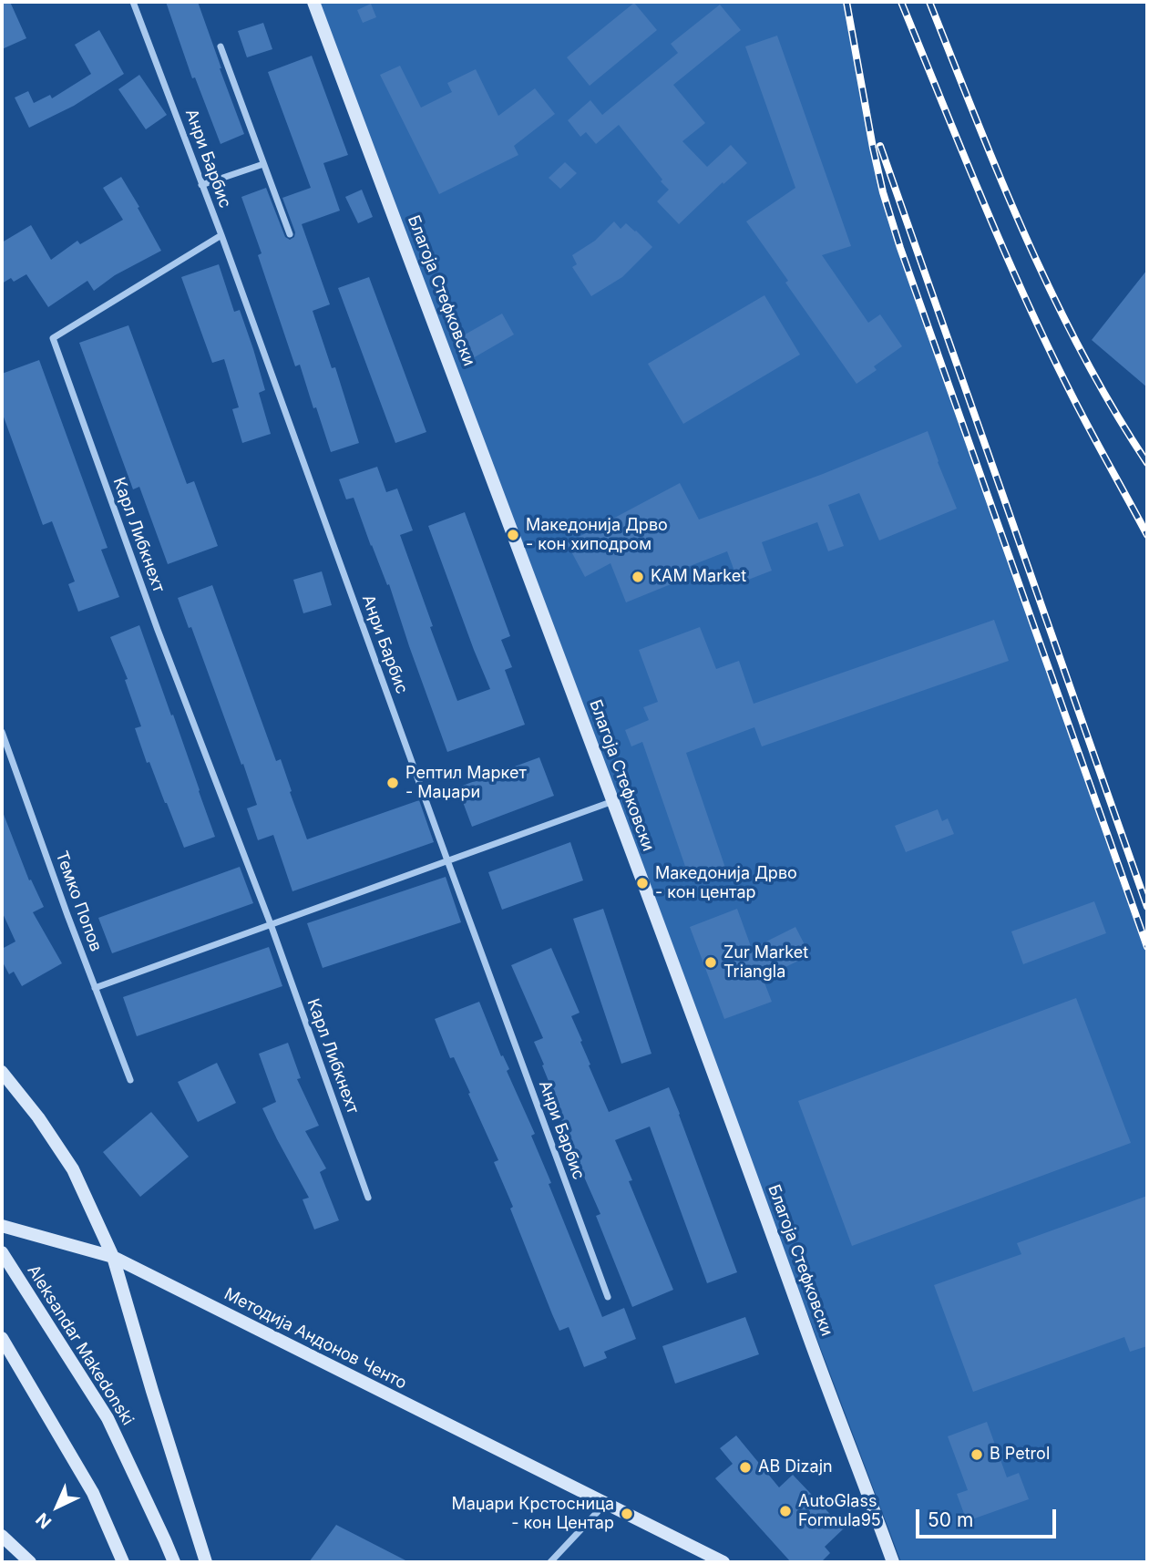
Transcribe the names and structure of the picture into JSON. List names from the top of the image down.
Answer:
{
  "streets": {
    "main road": ["Благоја Стефковски", "Методија Андонов Ченто", "Aleksandar Makedonski"],
    "street": ["Анри Барбис", "Карл Либкнехт", "Темко Попов"]
  },
  "crossings": [
    ["Анри Барбис", "Карл Либкнехт"]
  ],
  "places": [
    "Македонија Дрво - кон хиподром",
    "KAM Market",
    "Рептил Маркет - Маџари",
    "Македонија Дрво - кон центар",
    "Zur Market Triangla",
    "B Petrol",
    "AB Dizajn",
    "AutoGlass Formula95",
    "Маџари Крстосница - кон Центар"
  ],
  "scale_bar": "50 m",
  "north": "bottom left"
}
